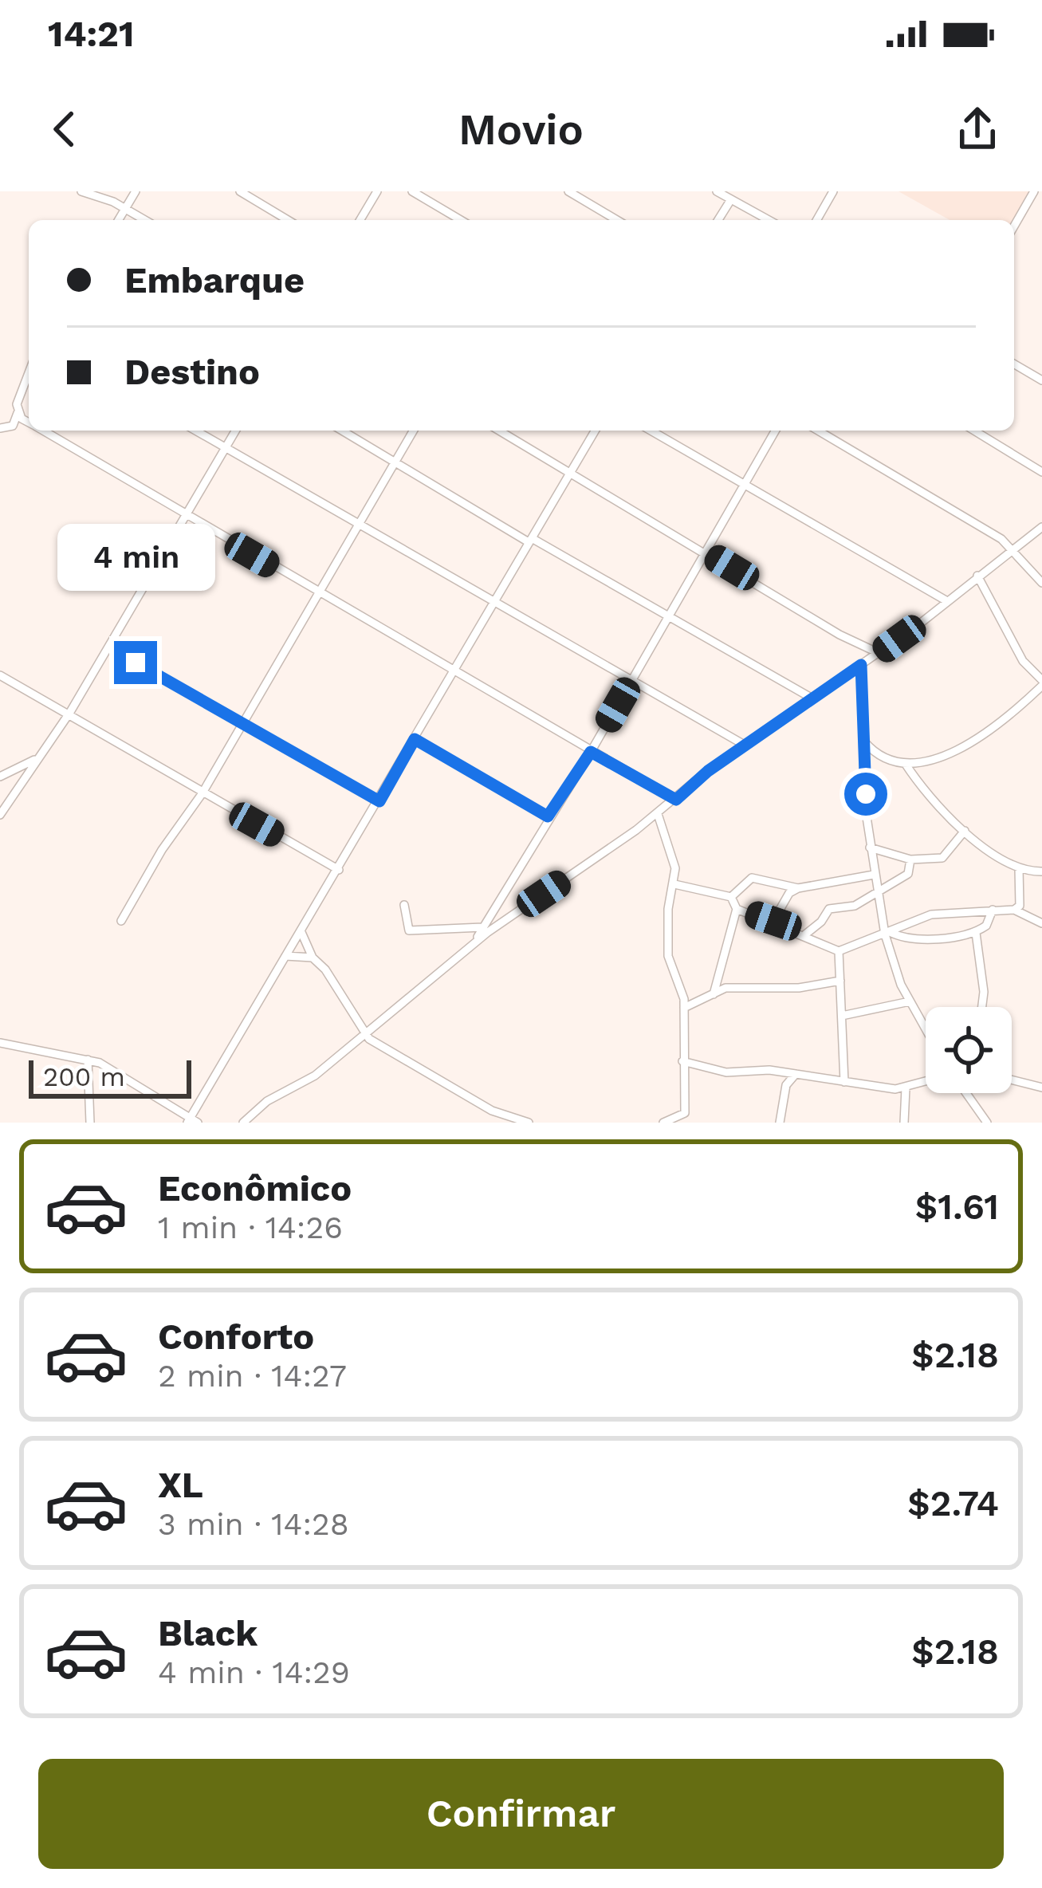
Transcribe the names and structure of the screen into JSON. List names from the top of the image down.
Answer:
{
  "scale_bar": "200 m",
  "page": {
    "status": "14:21",
    "header": "Movio",
    "banner": ["Embarque", "Destino"],
    "bubble": "4 min",
    "scale": "200 m",
    "list": [
      {
        "name": "Econômico",
        "note": "1 min · 14:26",
        "value": "$1.61"
      },
      {
        "name": "Conforto",
        "note": "2 min · 14:27",
        "value": "$2.18"
      },
      {
        "name": "XL",
        "note": "3 min · 14:28",
        "value": "$2.74"
      },
      {
        "name": "Black",
        "note": "4 min · 14:29",
        "value": "$2.18"
      }
    ],
    "buttons": "Confirmar"
  }
}
